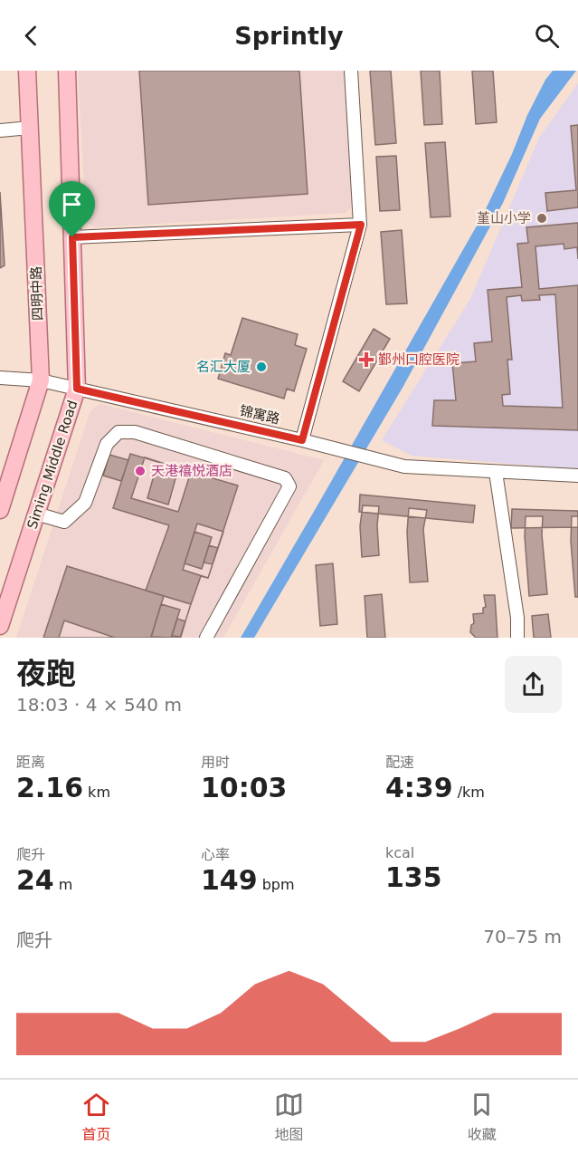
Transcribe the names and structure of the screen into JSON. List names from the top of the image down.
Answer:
{
  "streets": {
    "main road": ["四明中路", "Siming Middle Road"],
    "street": ["锦寓路"]
  },
  "crossings": [
    ["四明中路", "锦寓路"],
    ["锦寓路", "Siming Middle Road"]
  ],
  "places": {
    "other": ["堇山小学", "名汇大厦", "天港禧悦酒店"],
    "health": ["鄞州口腔医院"]
  },
  "page": {
    "header": "Sprintly",
    "heading": ["夜跑", "18:03 · 4 × 540 m"],
    "stats": [
      ["距离", "2.16 km"],
      ["用时", "10:03"],
      ["配速", "4:39 /km"],
      ["爬升", "24 m"],
      ["心率", "149 bpm"],
      ["kcal", "135"]
    ],
    "chart": ["爬升", "70–75 m"],
    "tabs": ["首页", "地图", "收藏"]
  }
}
